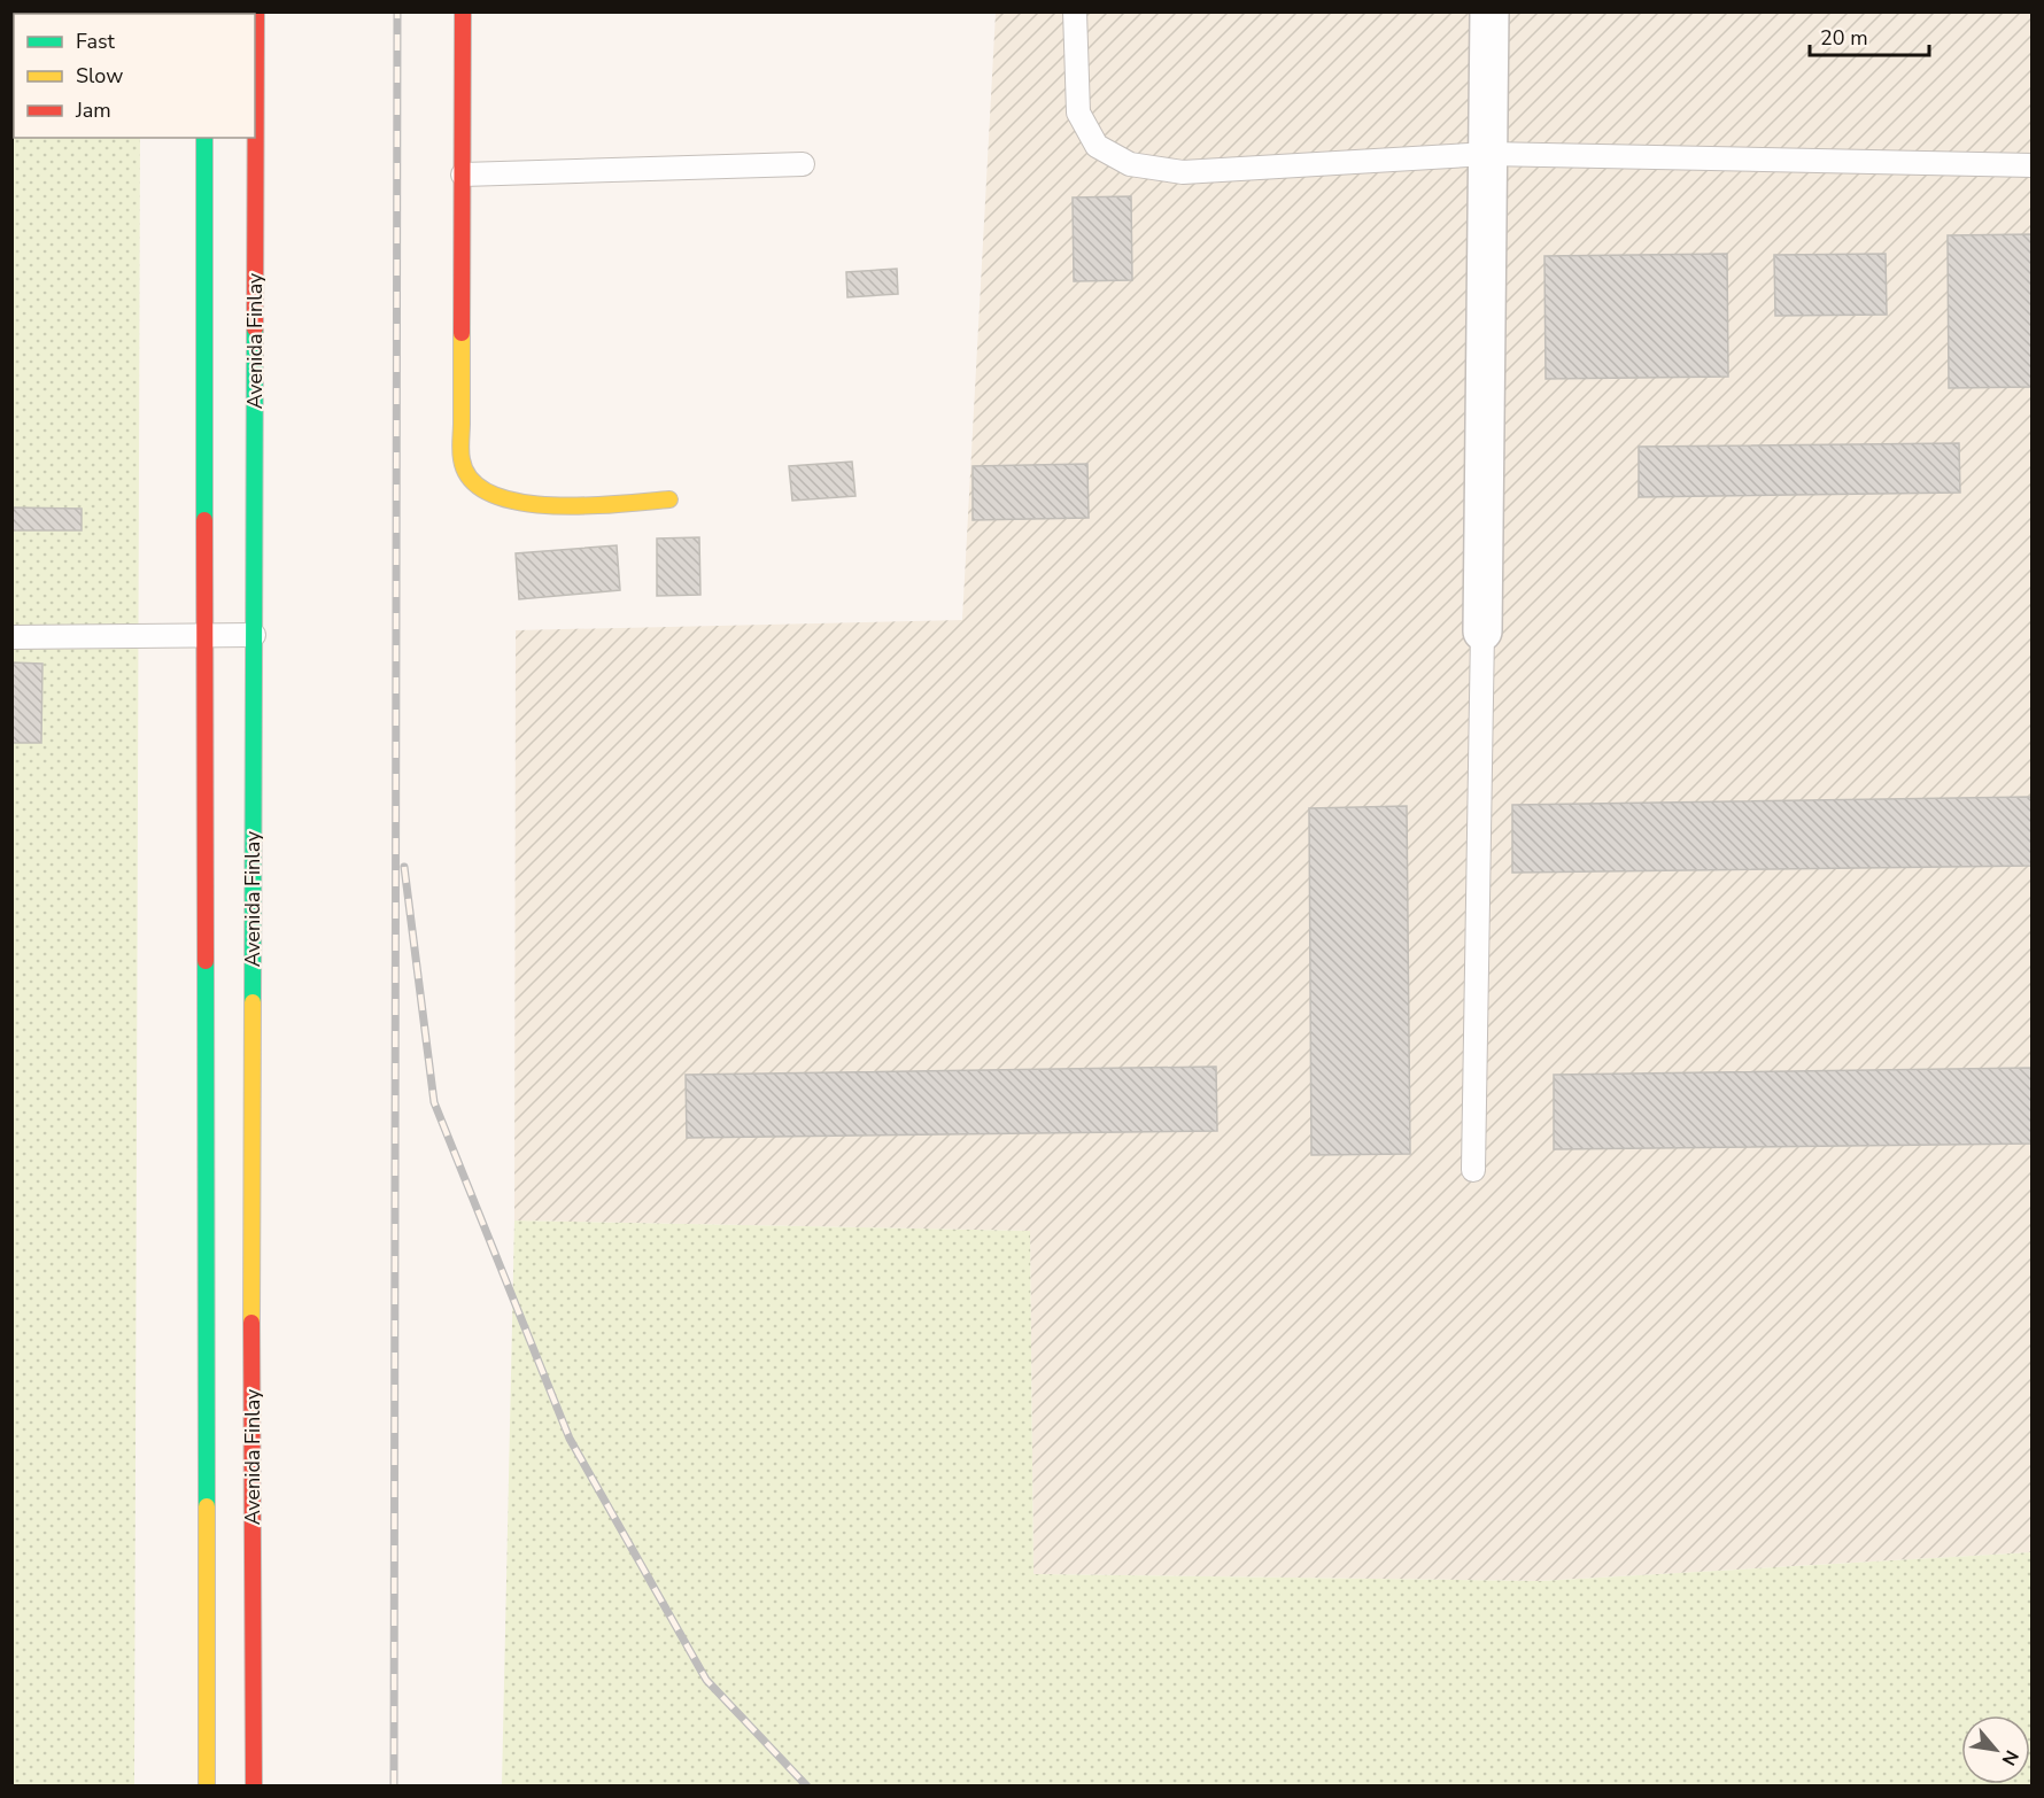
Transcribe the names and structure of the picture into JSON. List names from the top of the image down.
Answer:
{
  "streets": {
    "main road": ["Avenida Finlay"]
  },
  "legend": ["Fast", "Slow", "Jam"],
  "scale_bar": "20 m",
  "north": "bottom right"
}
